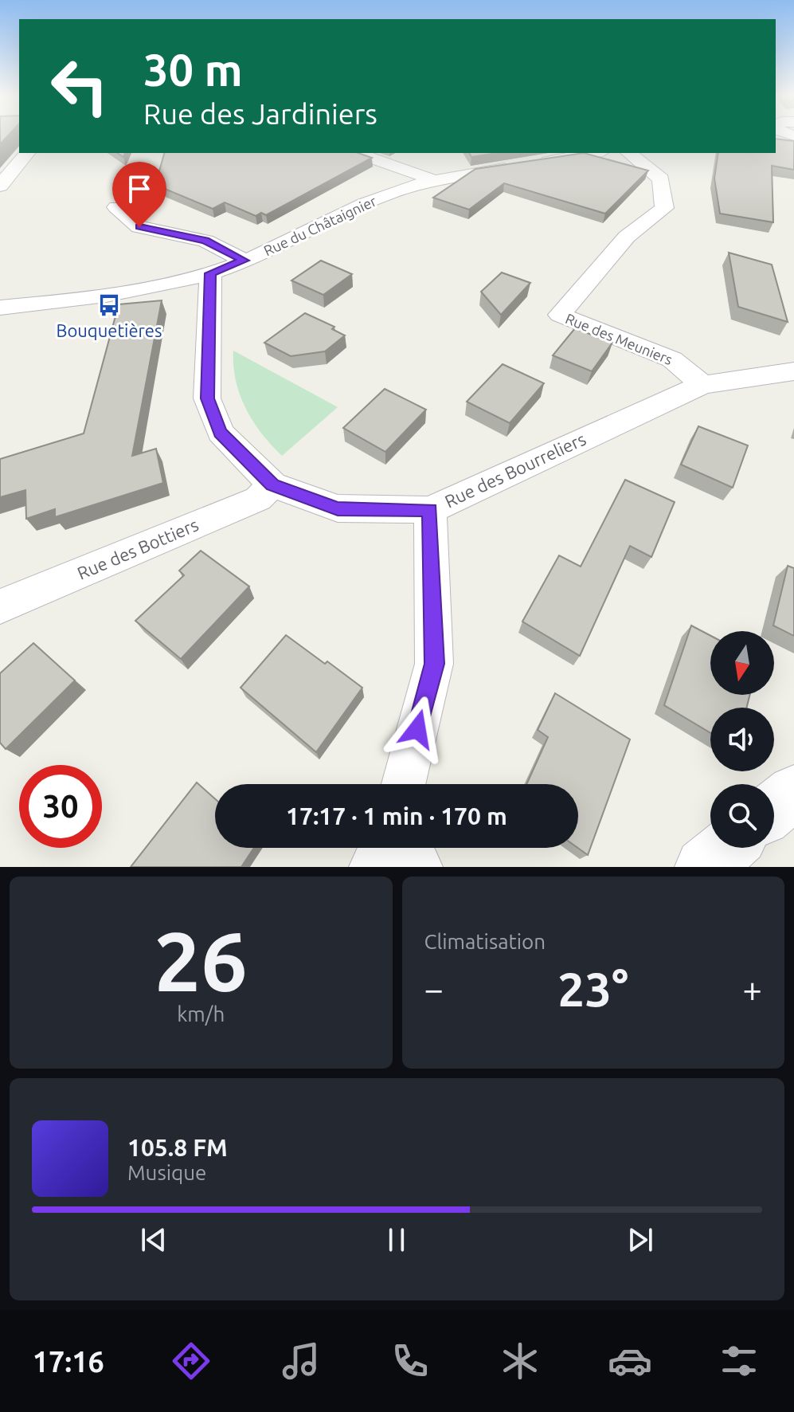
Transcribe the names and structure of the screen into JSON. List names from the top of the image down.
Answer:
{
  "streets": {
    "street": [
      "Rue du Châtaignier",
      "Rue des Meuniers",
      "Rue des Bourreliers",
      "Rue des Bottiers"
    ]
  },
  "crossings": [
    ["Rue des Meuniers", "Rue des Bourreliers"]
  ],
  "places": {
    "bus stop": ["Bouquetières"]
  },
  "north": "bottom",
  "page": {
    "turn": ["30 m", "Rue des Jardiniers"],
    "limit": "30",
    "trip": "17:17 · 1 min · 170 m",
    "tile": [
      ["26", "km/h"],
      "Climatisation"
    ],
    "heat": ["−", "23°", "+"],
    "song": ["105.8 FM", "Musique"],
    "tabs": "17:16"
  }
}
